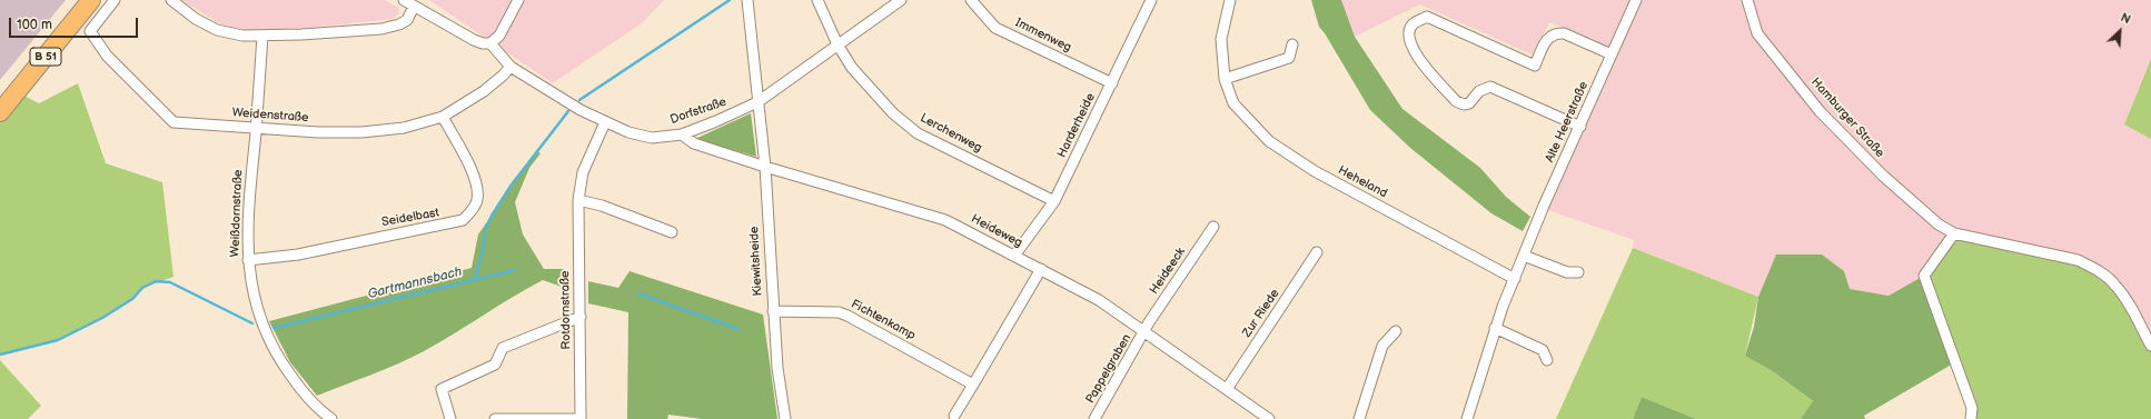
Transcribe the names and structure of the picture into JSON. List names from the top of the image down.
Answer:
{
  "streets": {
    "highway": ["B 51"],
    "street": [
      "Immenweg",
      "Dorfstraße",
      "Weidenstraße",
      "Hamburger Straße",
      "Alte Heerstraße",
      "Harderheide",
      "Lerchenweg",
      "Heheland",
      "Weißdornstraße",
      "Seidelbast",
      "Heideweg",
      "Kiewitsheide",
      "Heideeck",
      "Rotdornstraße",
      "Zur Riede",
      "Fichtenkamp",
      "Pappelgraben"
    ]
  },
  "crossings": [
    ["Immenweg", "Harderheide"],
    ["Dorfstraße", "Weidenstraße"],
    ["Dorfstraße", "Lerchenweg"],
    ["Dorfstraße", "Heideweg"],
    ["Dorfstraße", "Kiewitsheide"],
    ["Dorfstraße", "Rotdornstraße"],
    ["Weidenstraße", "Weißdornstraße"],
    ["Weidenstraße", "Seidelbast"],
    ["Alte Heerstraße", "Heheland"],
    ["Harderheide", "Lerchenweg"],
    ["Harderheide", "Heideweg"],
    ["Weißdornstraße", "Seidelbast"],
    ["Heideweg", "Kiewitsheide"],
    ["Heideweg", "Heideeck"],
    ["Heideweg", "Zur Riede"],
    ["Heideweg", "Pappelgraben"],
    ["Kiewitsheide", "Fichtenkamp"],
    ["Heideeck", "Pappelgraben"]
  ],
  "water": ["Gartmannsbach"],
  "scale_bar": "100 m",
  "north": "top right"
}
